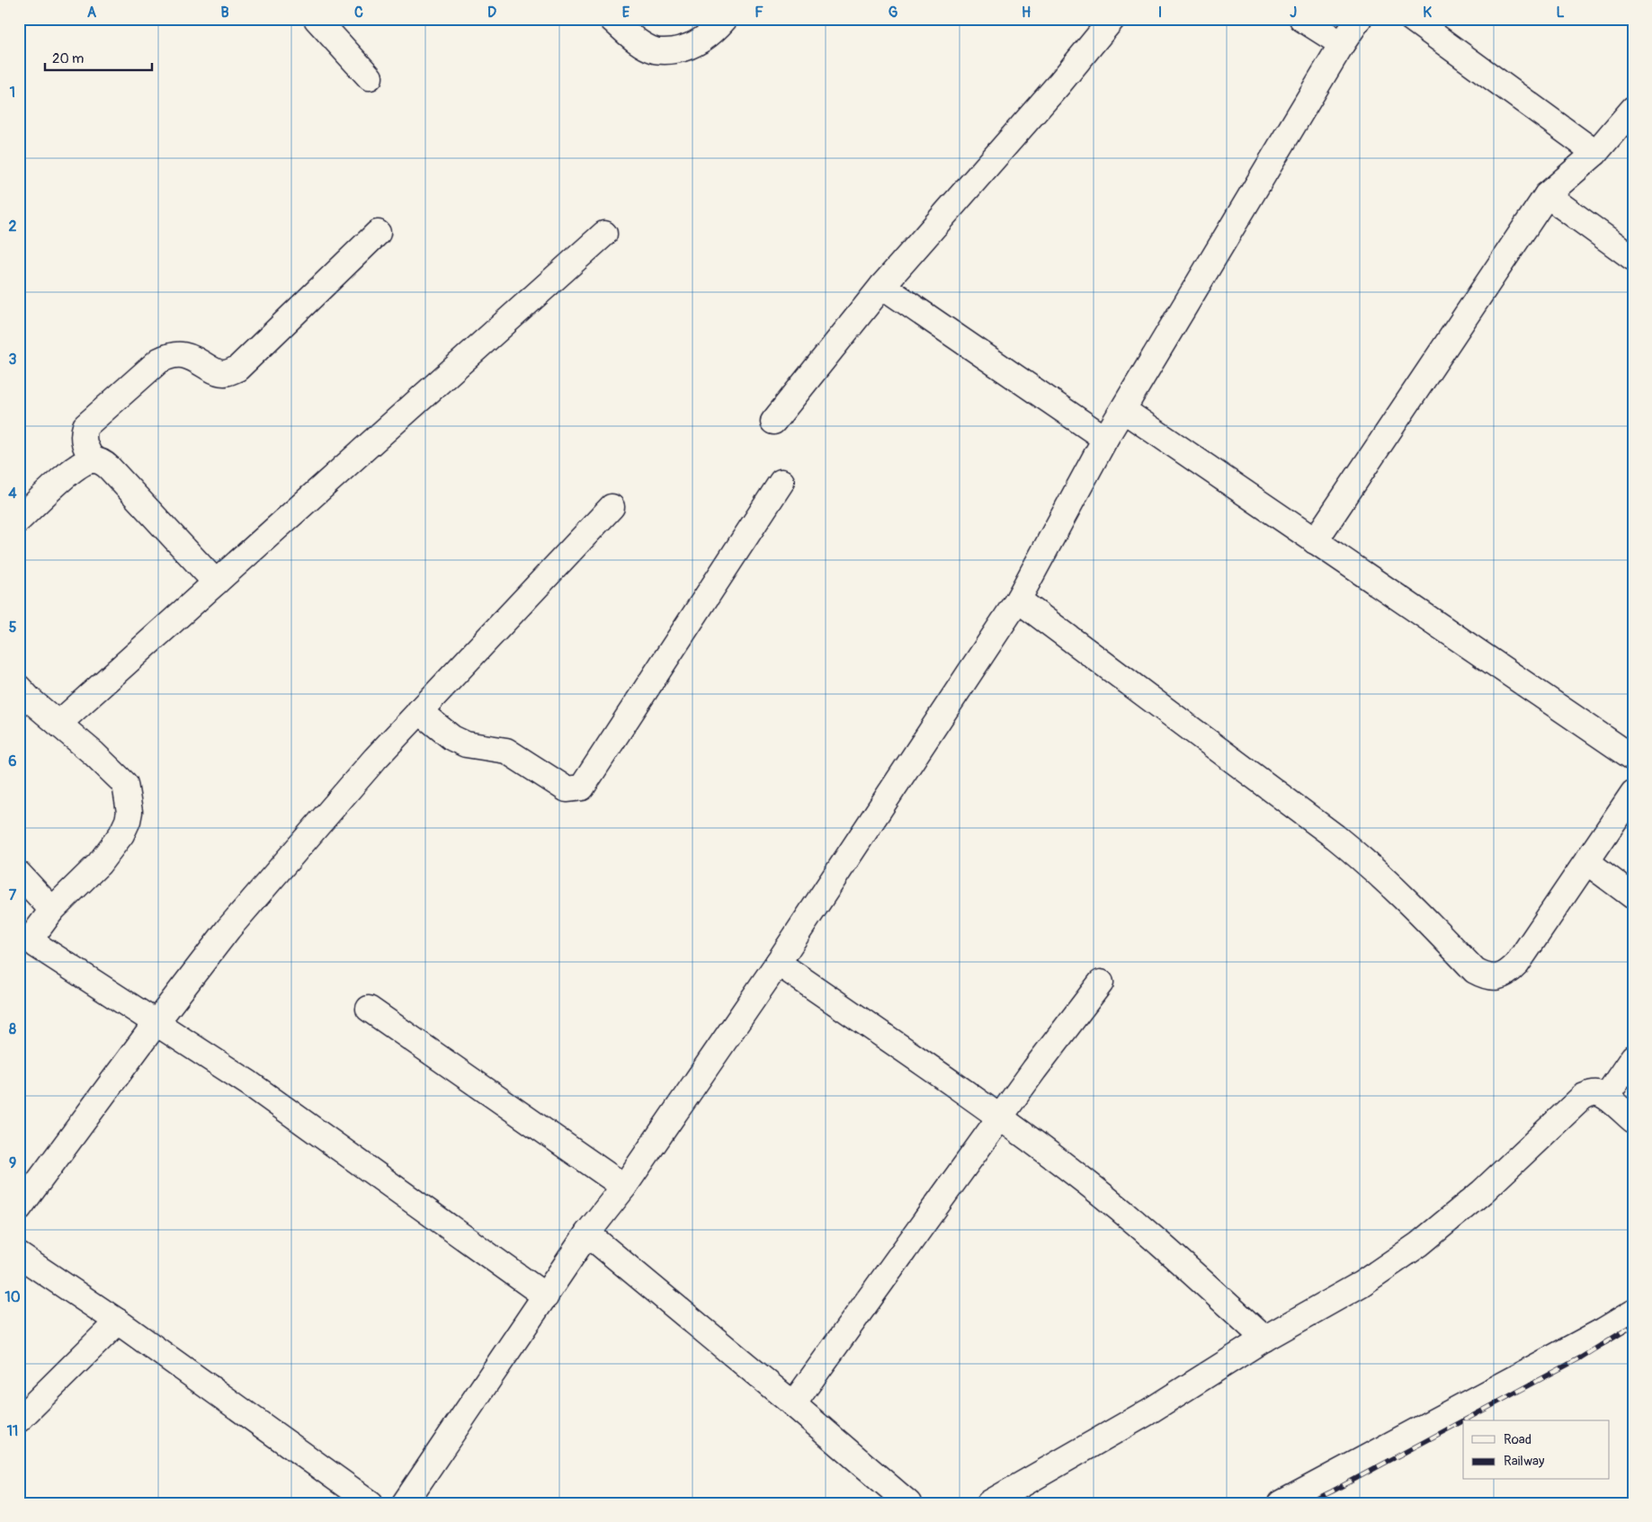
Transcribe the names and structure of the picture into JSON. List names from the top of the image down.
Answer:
{
  "legend": ["Road", "Railway"],
  "scale_bar": "20 m",
  "grid": {
    "columns": [
      "A",
      "B",
      "C",
      "D",
      "E",
      "F",
      "G",
      "H",
      "I",
      "J",
      "K",
      "L"
    ],
    "rows": [
      "1",
      "2",
      "3",
      "4",
      "5",
      "6",
      "7",
      "8",
      "9",
      "10",
      "11"
    ]
  }
}
